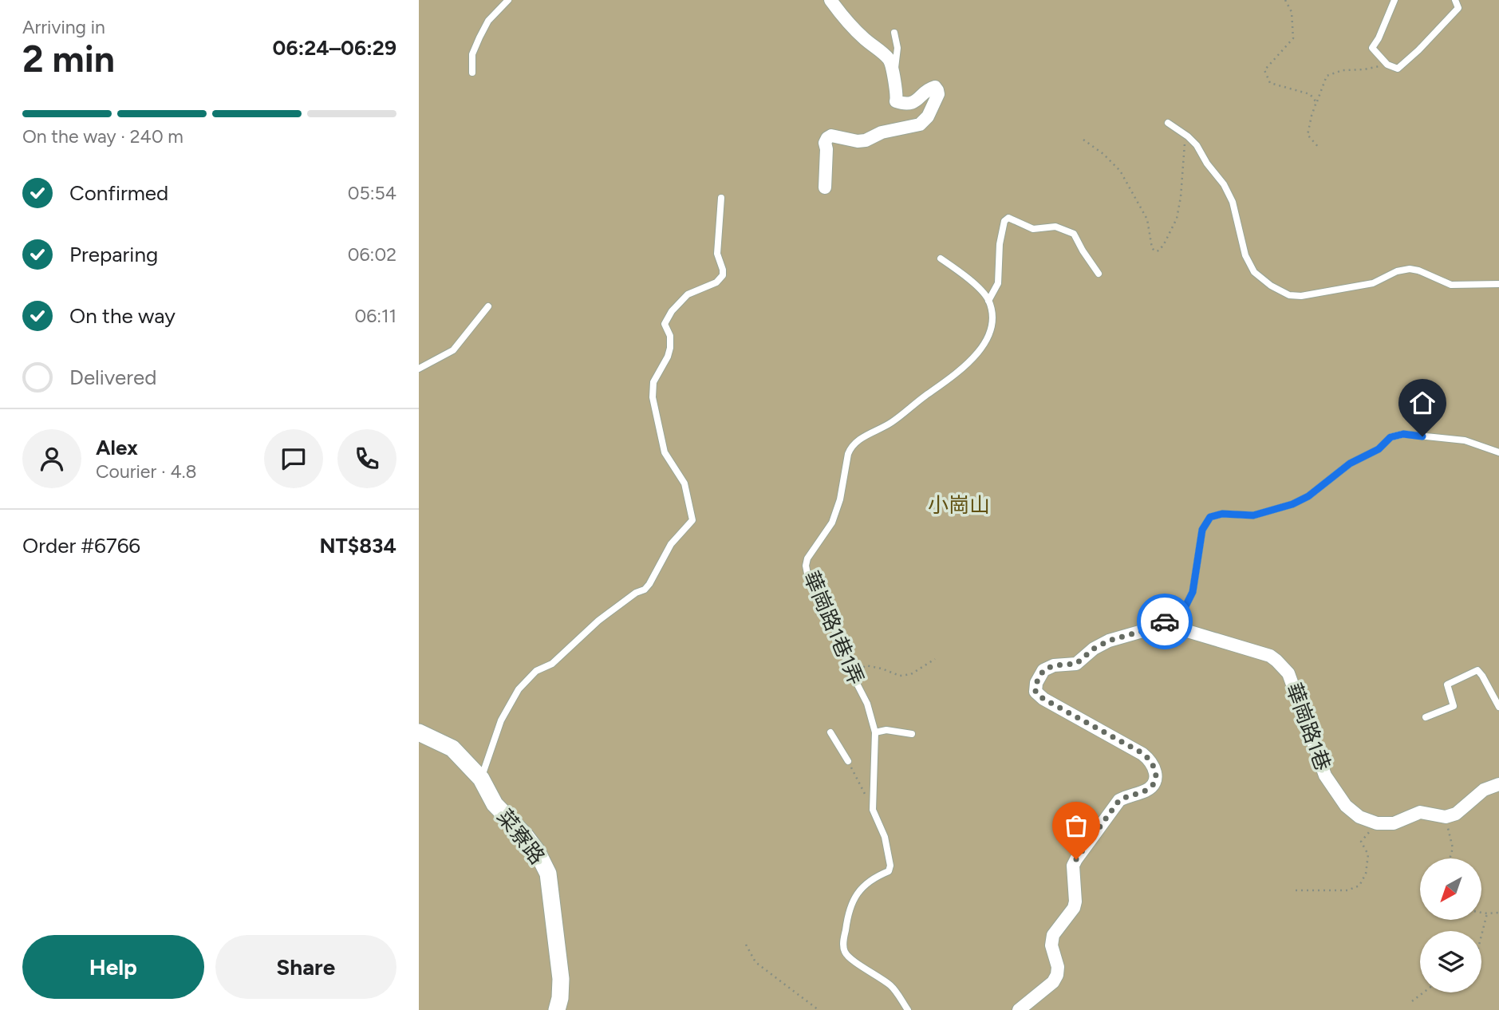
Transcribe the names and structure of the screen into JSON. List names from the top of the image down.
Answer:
{
  "streets": {
    "street": ["華崗路1巷", "菜寮路"],
    "lane": ["華崗路1巷1弄"]
  },
  "parks": ["小崗山"],
  "north": "bottom left",
  "page": {
    "heading": ["2 min", "Arriving in", "06:24–06:29"],
    "panel": [
      "Alex",
      "Courier · 4.8",
      "Order #6766",
      "NT$834"
    ],
    "bar": "On the way · 240 m",
    "list": [
      ["Confirmed", "05:54"],
      ["Preparing", "06:02"],
      ["On the way", "06:11"],
      "Delivered"
    ],
    "buttons": ["Help", "Share"]
  }
}
